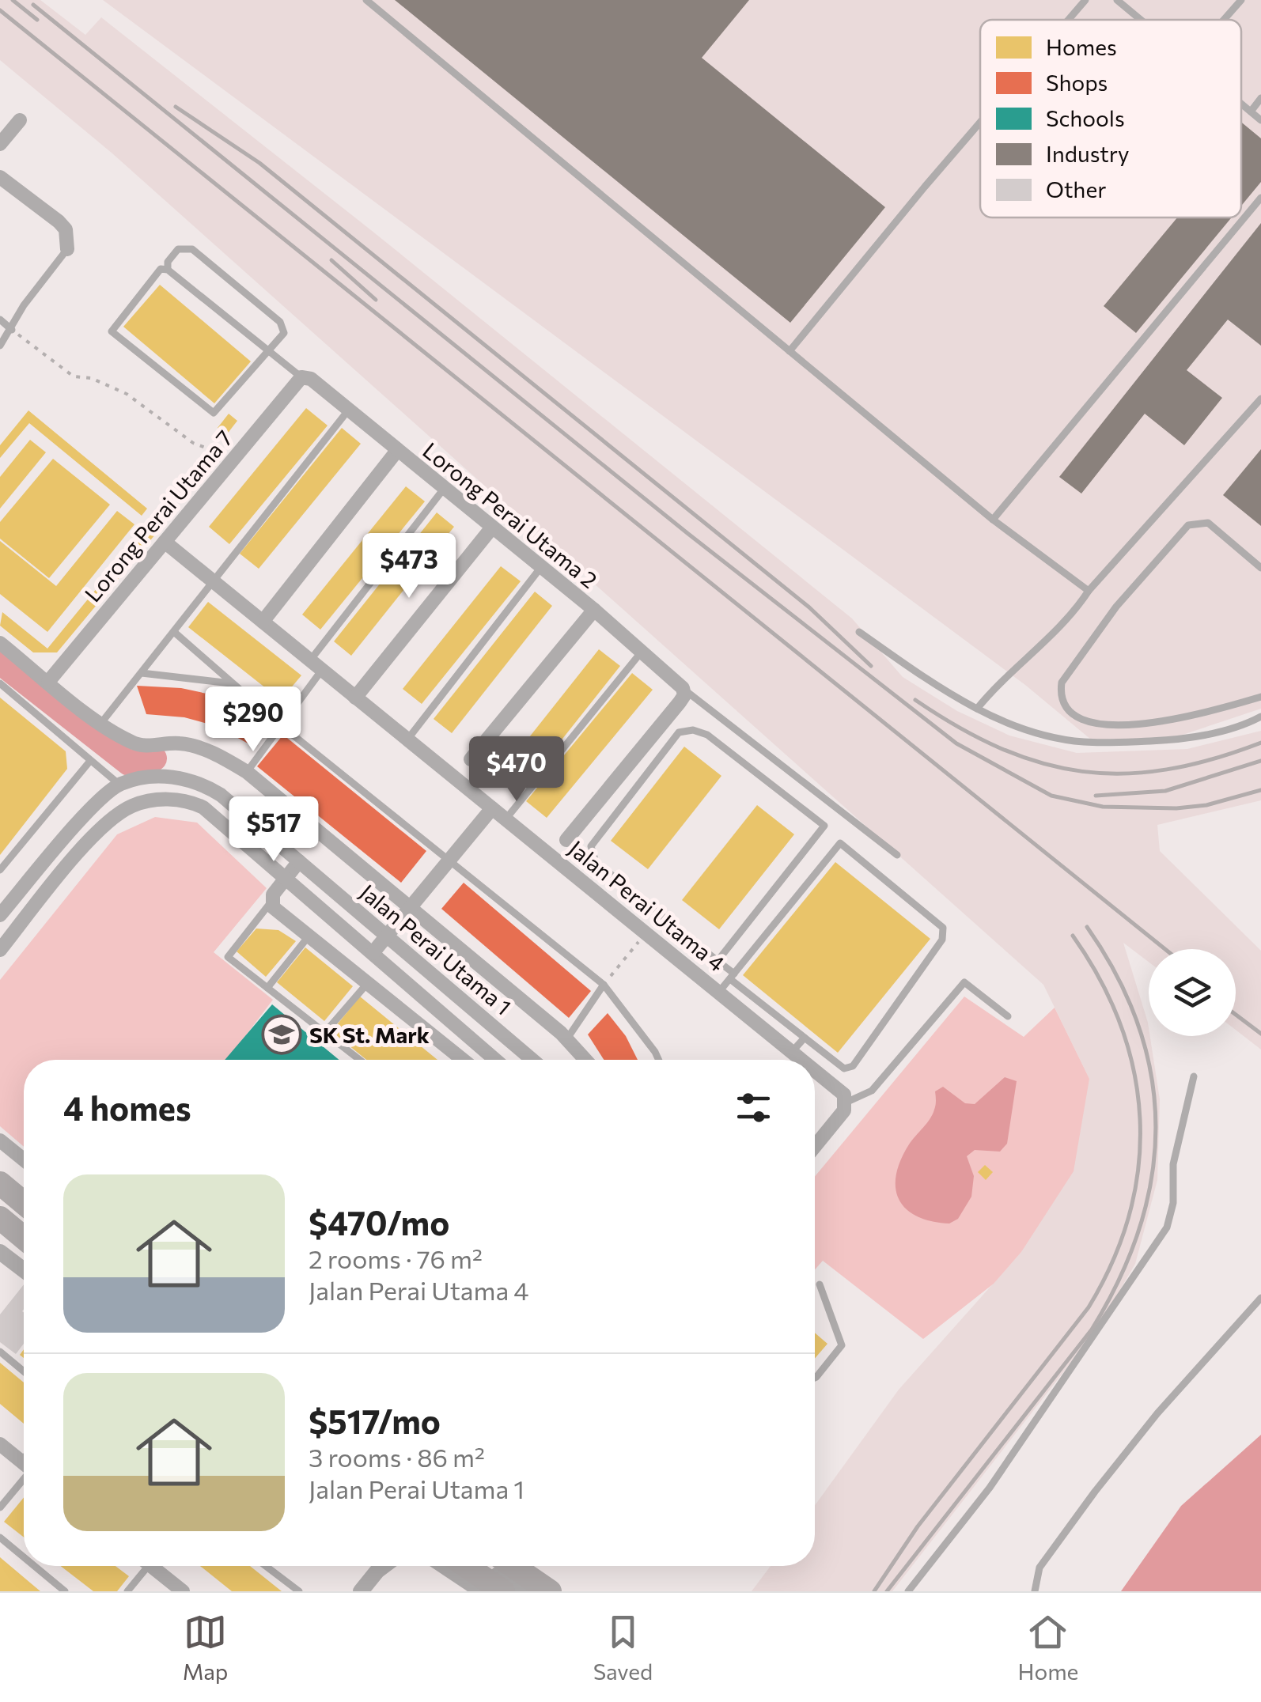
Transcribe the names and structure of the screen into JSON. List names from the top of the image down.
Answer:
{
  "streets": {
    "street": [
      "Lorong Perai Utama 2",
      "Lorong Perai Utama 7",
      "Jalan Perai Utama 4",
      "Jalan Perai Utama 1"
    ]
  },
  "crossings": [
    ["Lorong Perai Utama 2", "Lorong Perai Utama 7"],
    ["Lorong Perai Utama 7", "Jalan Perai Utama 4"],
    ["Lorong Perai Utama 7", "Jalan Perai Utama 1"]
  ],
  "places": {
    "school or university": ["SK St. Mark"]
  },
  "legend": [
    "Homes",
    "Shops",
    "Schools",
    "Industry",
    "Other"
  ],
  "page": {
    "price": [
      "$473",
      "$290",
      "$470",
      "$517"
    ],
    "heading": "4 homes",
    "list": [
      {
        "name": "$470/mo",
        "note": "2 rooms · 76 m² · Jalan Perai Utama 4"
      },
      {
        "name": "$517/mo",
        "note": "3 rooms · 86 m² · Jalan Perai Utama 1"
      }
    ],
    "tabs": ["Map", "Saved", "Home"]
  }
}
